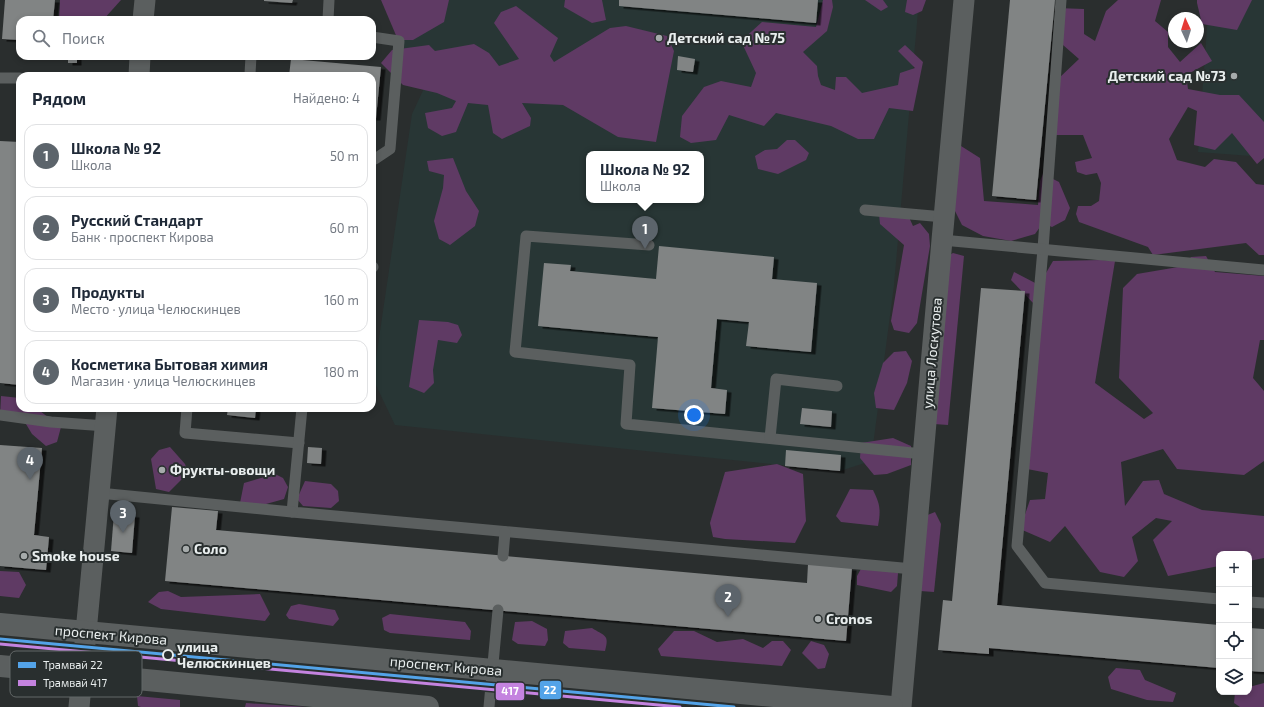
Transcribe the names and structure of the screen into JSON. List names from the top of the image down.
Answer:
{
  "streets": {
    "street": ["улица Лоскутова", "проспект Кирова"]
  },
  "places": [
    "Детский сад №75",
    "Детский сад №73",
    "Фрукты-овощи",
    "Соло",
    "Smoke house",
    "Cronos",
    "улица Челюскинцев"
  ],
  "lines": ["tram line 22", "tram line 417"],
  "legend": ["Трамвай 22", "Трамвай 417"],
  "north": "top",
  "page": {
    "search": "Поиск",
    "heading": ["Рядом", "Найдено: 4"],
    "list": [
      {
        "mark": "1",
        "name": "Школа № 92",
        "note": "Школа",
        "value": "50 m"
      },
      {
        "mark": "2",
        "name": "Русский Стандарт",
        "note": "Банк · проспект Кирова",
        "value": "60 m"
      },
      {
        "mark": "3",
        "name": "Продукты",
        "note": "Место · улица Челюскинцев",
        "value": "160 m"
      },
      {
        "mark": "4",
        "name": "Косметика Бытовая химия",
        "note": "Магазин · улица Челюскинцев",
        "value": "180 m"
      }
    ],
    "popup": ["Школа № 92", "Школа"],
    "pins": [
      "1",
      "4",
      "3",
      "2"
    ],
    "map_buttons": ["+", "−"]
  }
}
